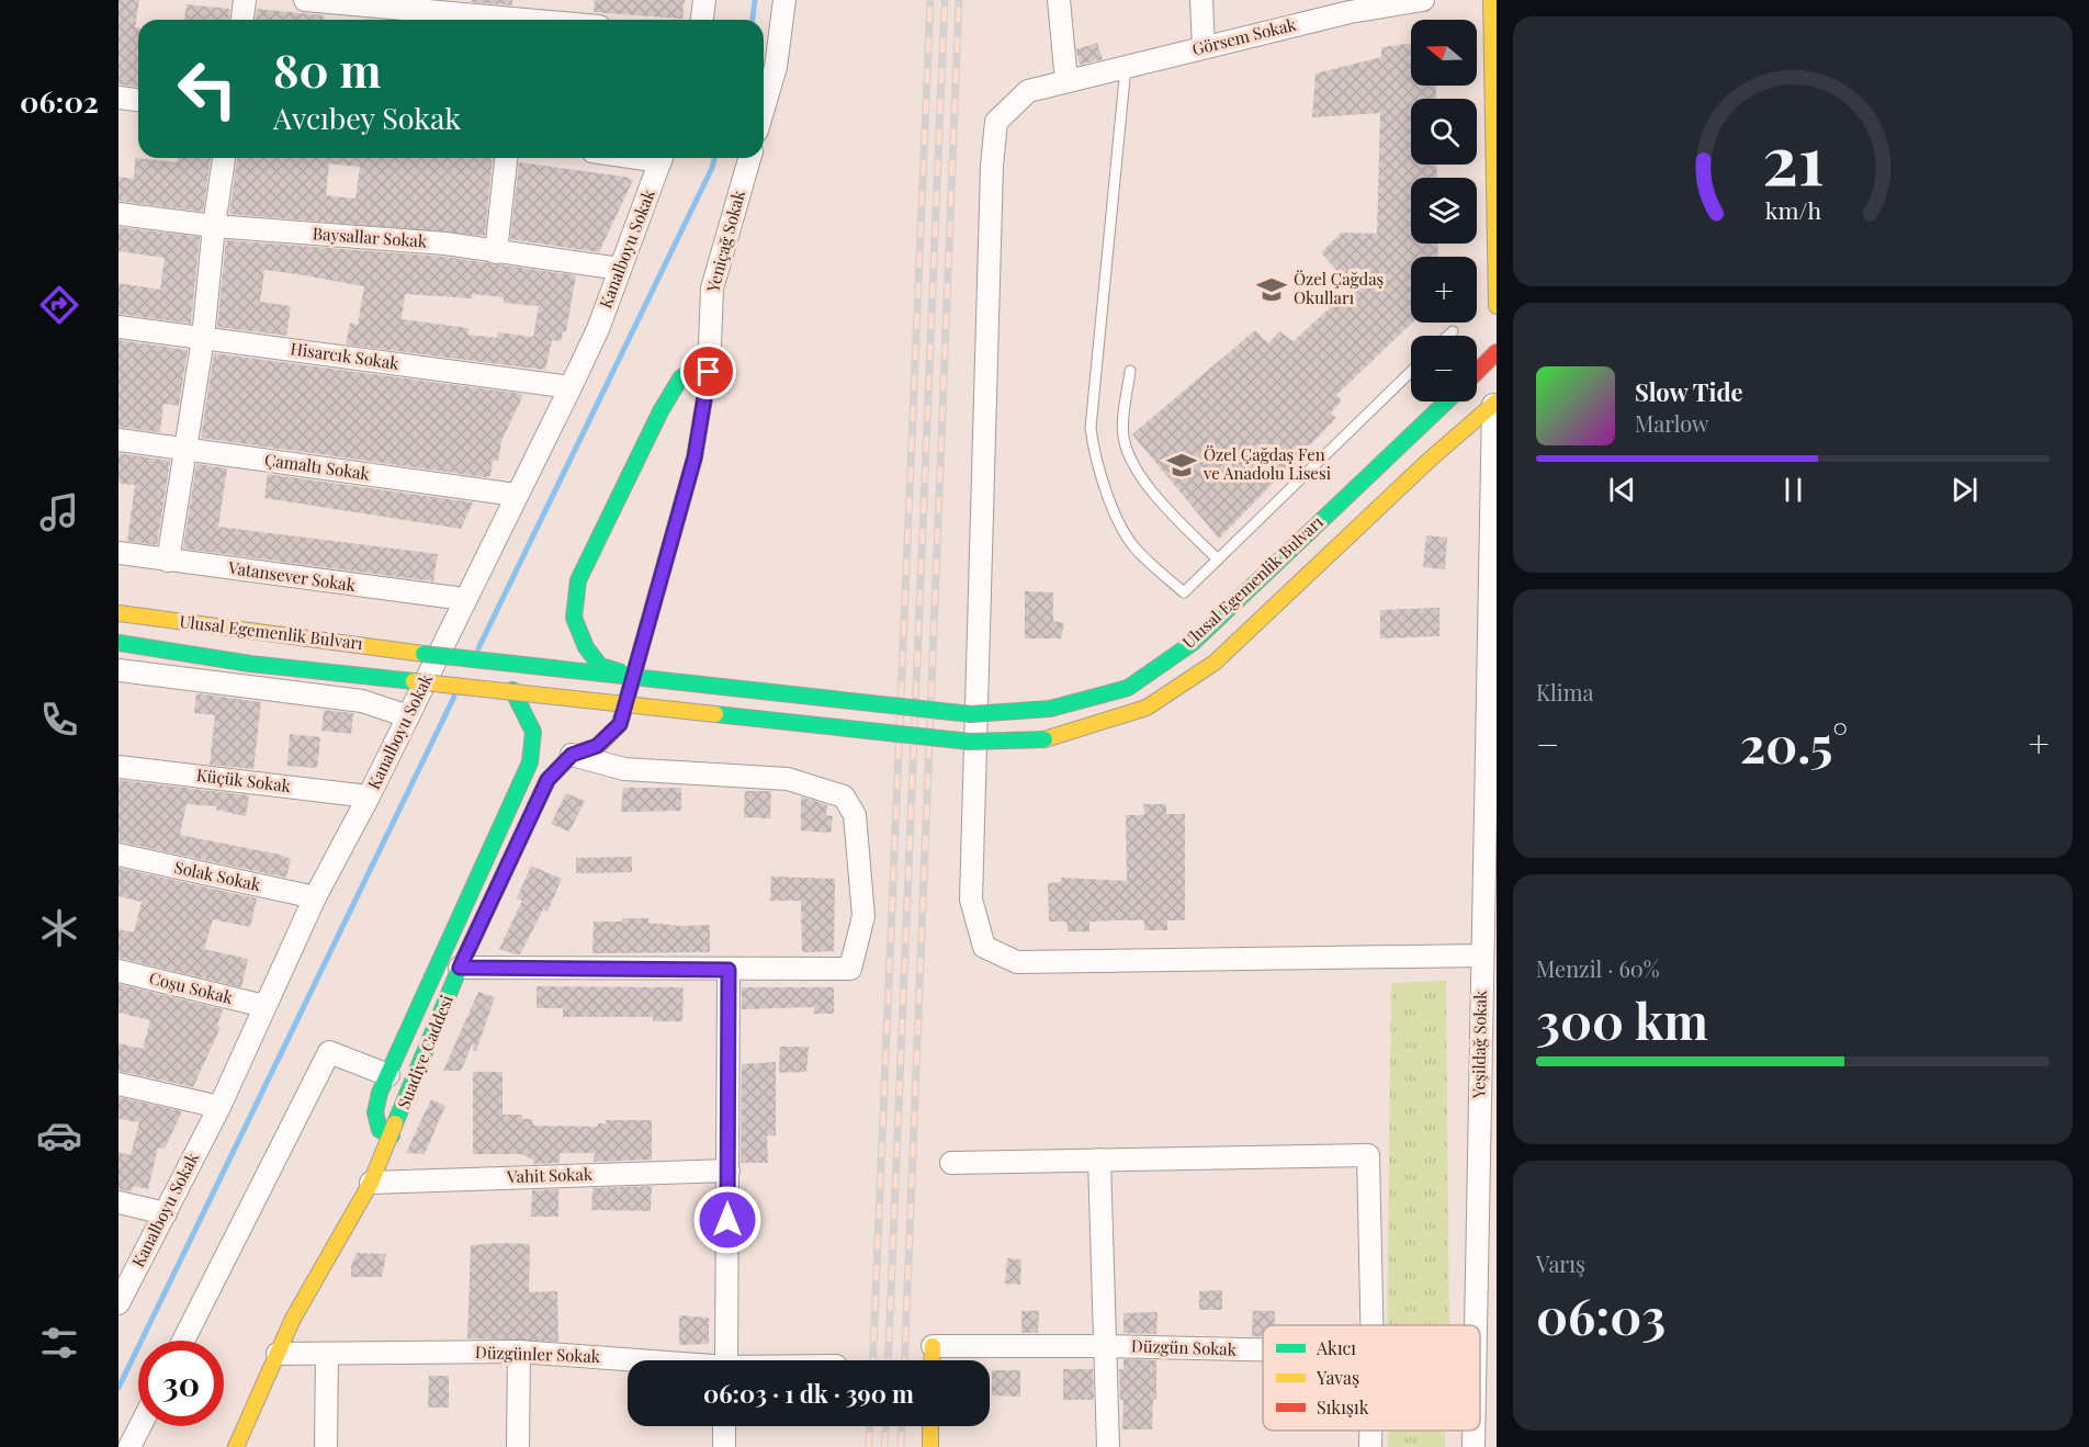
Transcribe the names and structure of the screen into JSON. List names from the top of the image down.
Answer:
{
  "streets": {
    "main road": ["Ulusal Egemenlik Bulvarı", "Suadiye Caddesi"],
    "street": [
      "Görsem Sokak",
      "Baysallar Sokak",
      "Yeniçağ Sokak",
      "Kanalboyu Sokak",
      "Hisarcık Sokak",
      "Çamaltı Sokak",
      "Vatansever Sokak",
      "Küçük Sokak",
      "Solak Sokak",
      "Coşu Sokak",
      "Yeşildağ Sokak",
      "Vahit Sokak",
      "Düzgün Sokak",
      "Düzgünler Sokak"
    ]
  },
  "crossings": [
    ["Görsem Sokak", "Yeşildağ Sokak"],
    ["Baysallar Sokak", "Kanalboyu Sokak"],
    ["Yeniçağ Sokak", "Suadiye Caddesi"],
    ["Kanalboyu Sokak", "Hisarcık Sokak"],
    ["Kanalboyu Sokak", "Çamaltı Sokak"],
    ["Kanalboyu Sokak", "Vatansever Sokak"],
    ["Kanalboyu Sokak", "Küçük Sokak"],
    ["Kanalboyu Sokak", "Solak Sokak"],
    ["Kanalboyu Sokak", "Coşu Sokak"],
    ["Ulusal Egemenlik Bulvarı", "Yeşildağ Sokak"],
    ["Suadiye Caddesi", "Vahit Sokak"],
    ["Suadiye Caddesi", "Düzgünler Sokak"]
  ],
  "places": {
    "school or university": ["Özel Çağdaş Okulları", "Özel Çağdaş Fen ve Anadolu Lisesi"]
  },
  "legend": ["Akıcı", "Yavaş", "Sıkışık"],
  "north": "left",
  "page": {
    "tabs": "06:02",
    "map_buttons": ["+", "−"],
    "turn": ["80 m", "Avcıbey Sokak"],
    "song": ["Slow Tide", "Marlow"],
    "tile": [
      "Klima",
      ["Menzil · 60%", "300 km"],
      ["Varış", "06:03"]
    ],
    "heat": ["−", "20.5°", "+"],
    "limit": "30",
    "trip": "06:03 · 1 dk · 390 m",
    "gauge": ["21", "km/h"]
  }
}
